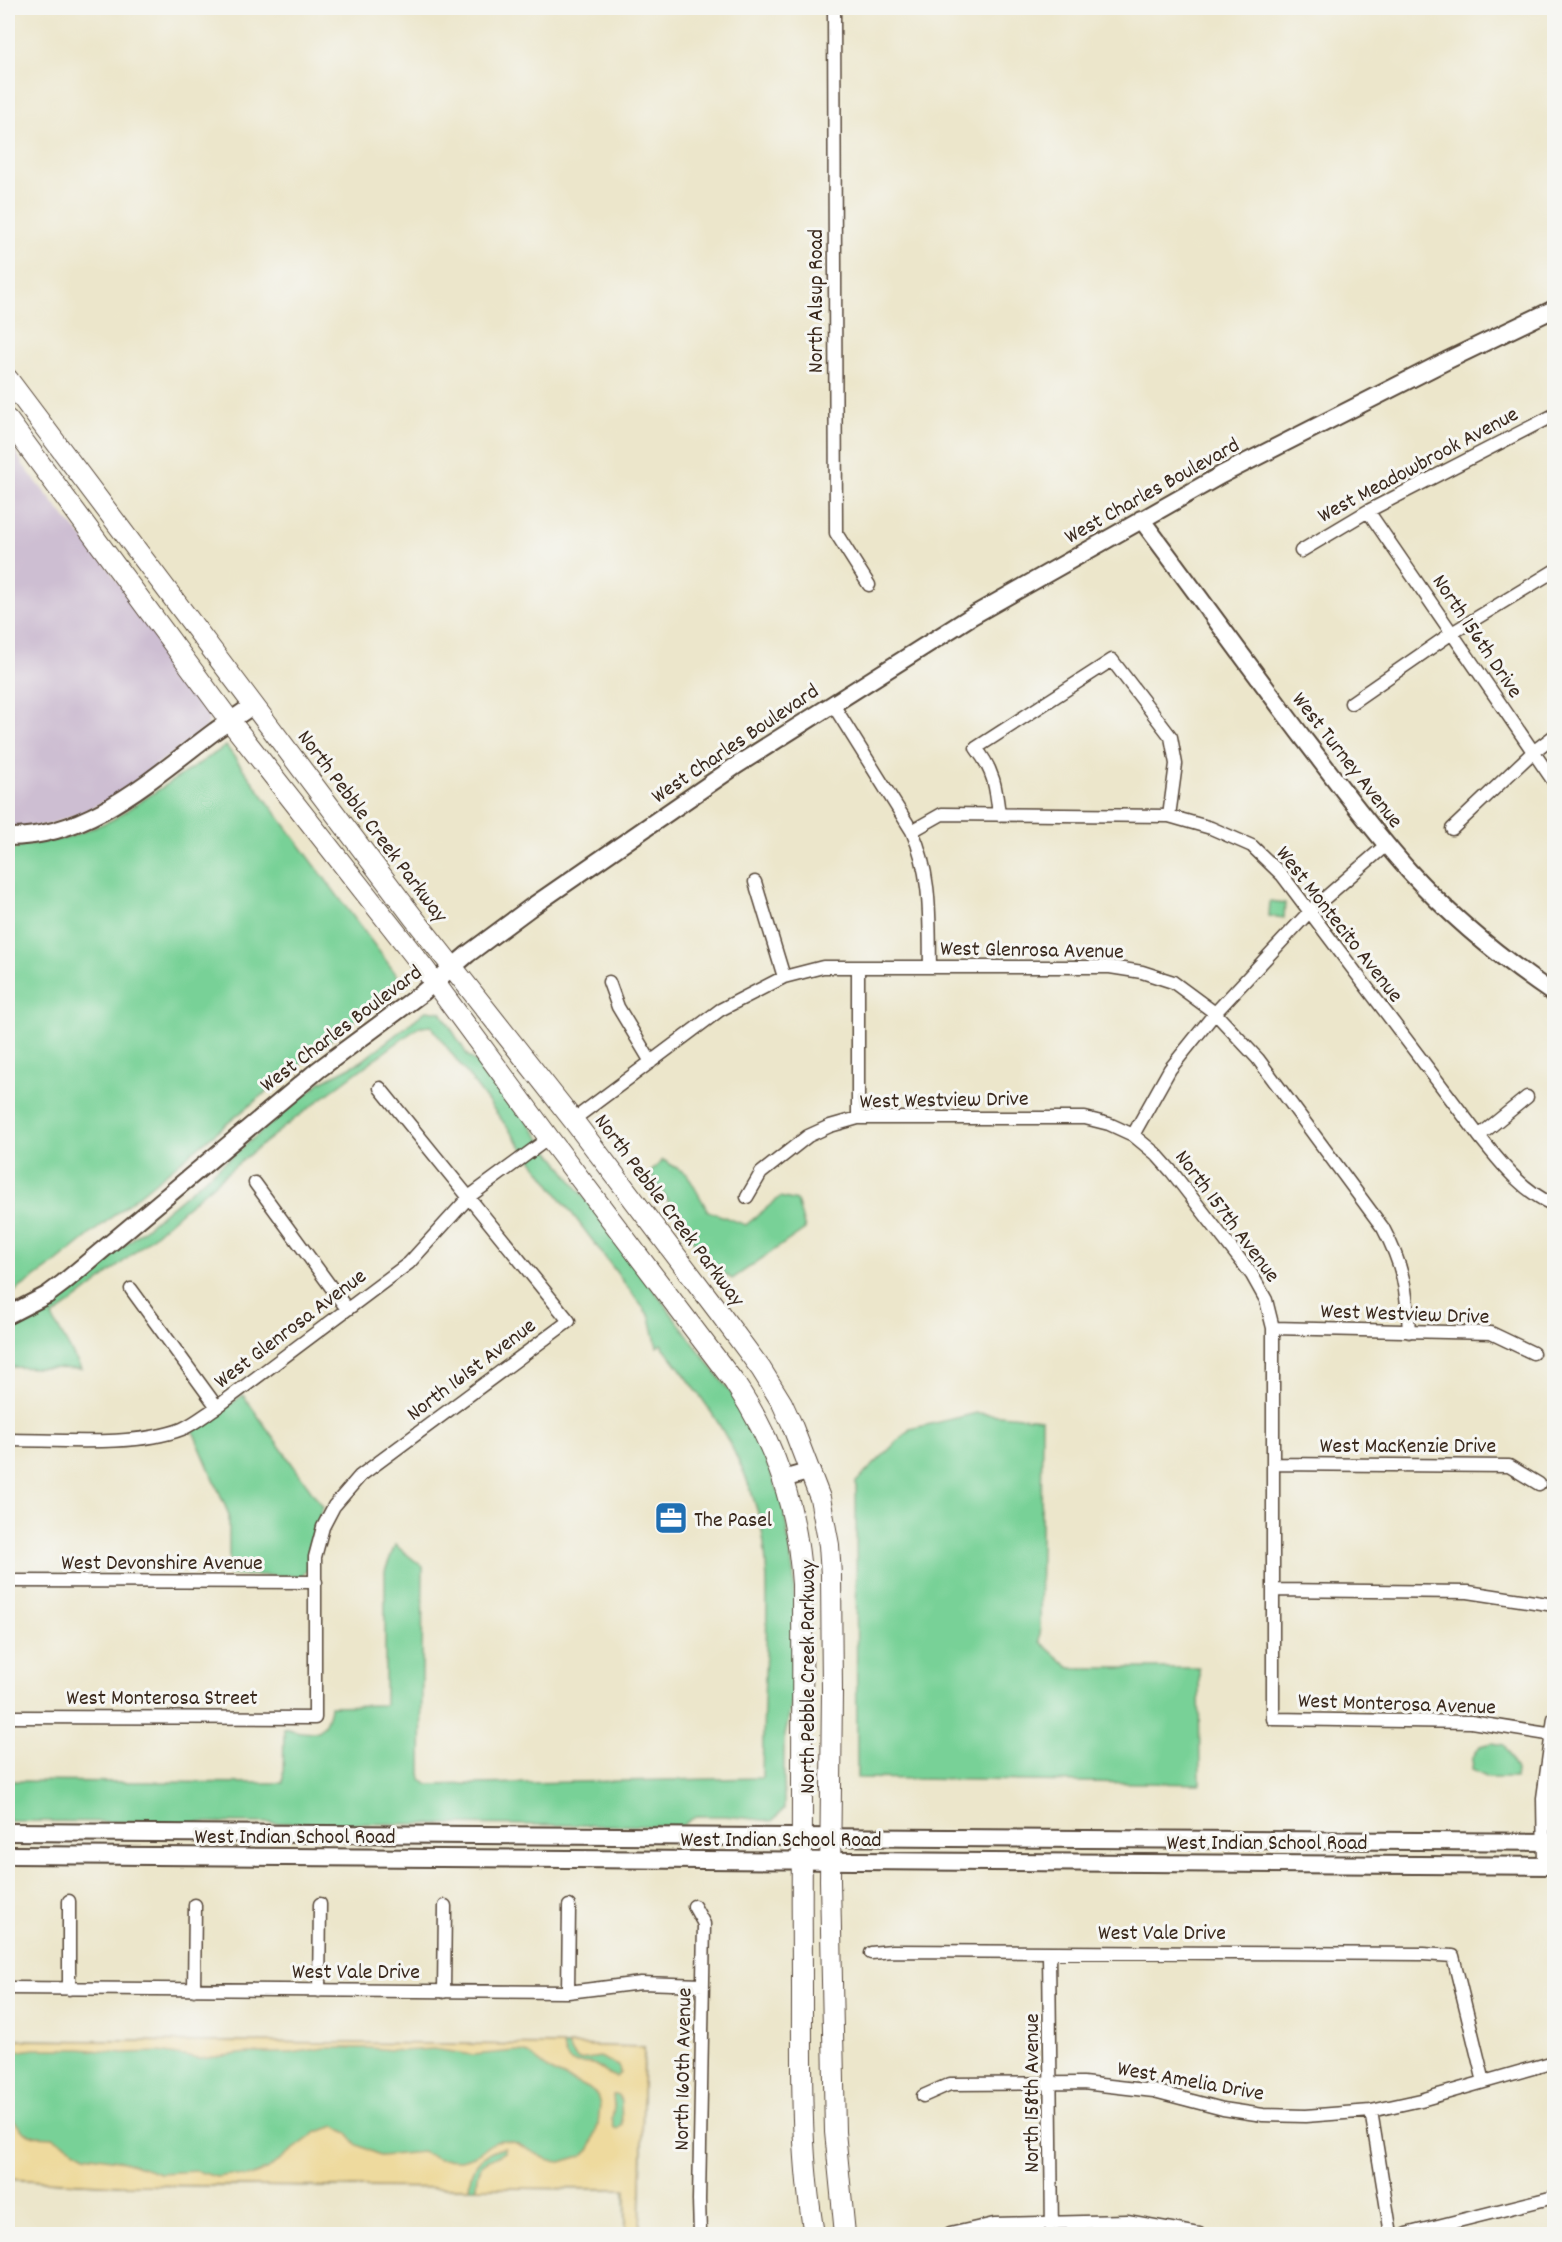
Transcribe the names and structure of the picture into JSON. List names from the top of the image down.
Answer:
{
  "streets": {
    "main road": [
      "West Charles Boulevard",
      "West Turney Avenue",
      "North Pebble Creek Parkway",
      "West Indian School Road"
    ],
    "street": [
      "North Alsup Road",
      "West Meadowbrook Avenue",
      "North 156th Drive",
      "West Montecito Avenue",
      "West Glenrosa Avenue",
      "West Westview Drive",
      "North 157th Avenue",
      "North 161st Avenue",
      "West MacKenzie Drive",
      "West Devonshire Avenue",
      "West Monterosa Street",
      "West Monterosa Avenue",
      "West Vale Drive",
      "North 160th Avenue",
      "West Amelia Drive",
      "North 158th Avenue"
    ]
  },
  "crossings": [
    ["West Meadowbrook Avenue", "North 156th Drive"],
    ["West Charles Boulevard", "West Turney Avenue"],
    ["West Charles Boulevard", "North Pebble Creek Parkway"],
    ["North Pebble Creek Parkway", "West Glenrosa Avenue"],
    ["North Pebble Creek Parkway", "West Indian School Road"],
    ["West Glenrosa Avenue", "West Westview Drive"],
    ["West Glenrosa Avenue", "North 161st Avenue"],
    ["West Westview Drive", "North 157th Avenue"],
    ["North 157th Avenue", "West MacKenzie Drive"],
    ["North 157th Avenue", "West Monterosa Avenue"],
    ["North 161st Avenue", "West Devonshire Avenue"],
    ["North 161st Avenue", "West Monterosa Street"],
    ["West Vale Drive", "North 160th Avenue"],
    ["West Vale Drive", "West Amelia Drive"],
    ["West Vale Drive", "North 158th Avenue"],
    ["West Amelia Drive", "North 158th Avenue"]
  ],
  "places": {
    "office": ["The Pasel"]
  }
}
